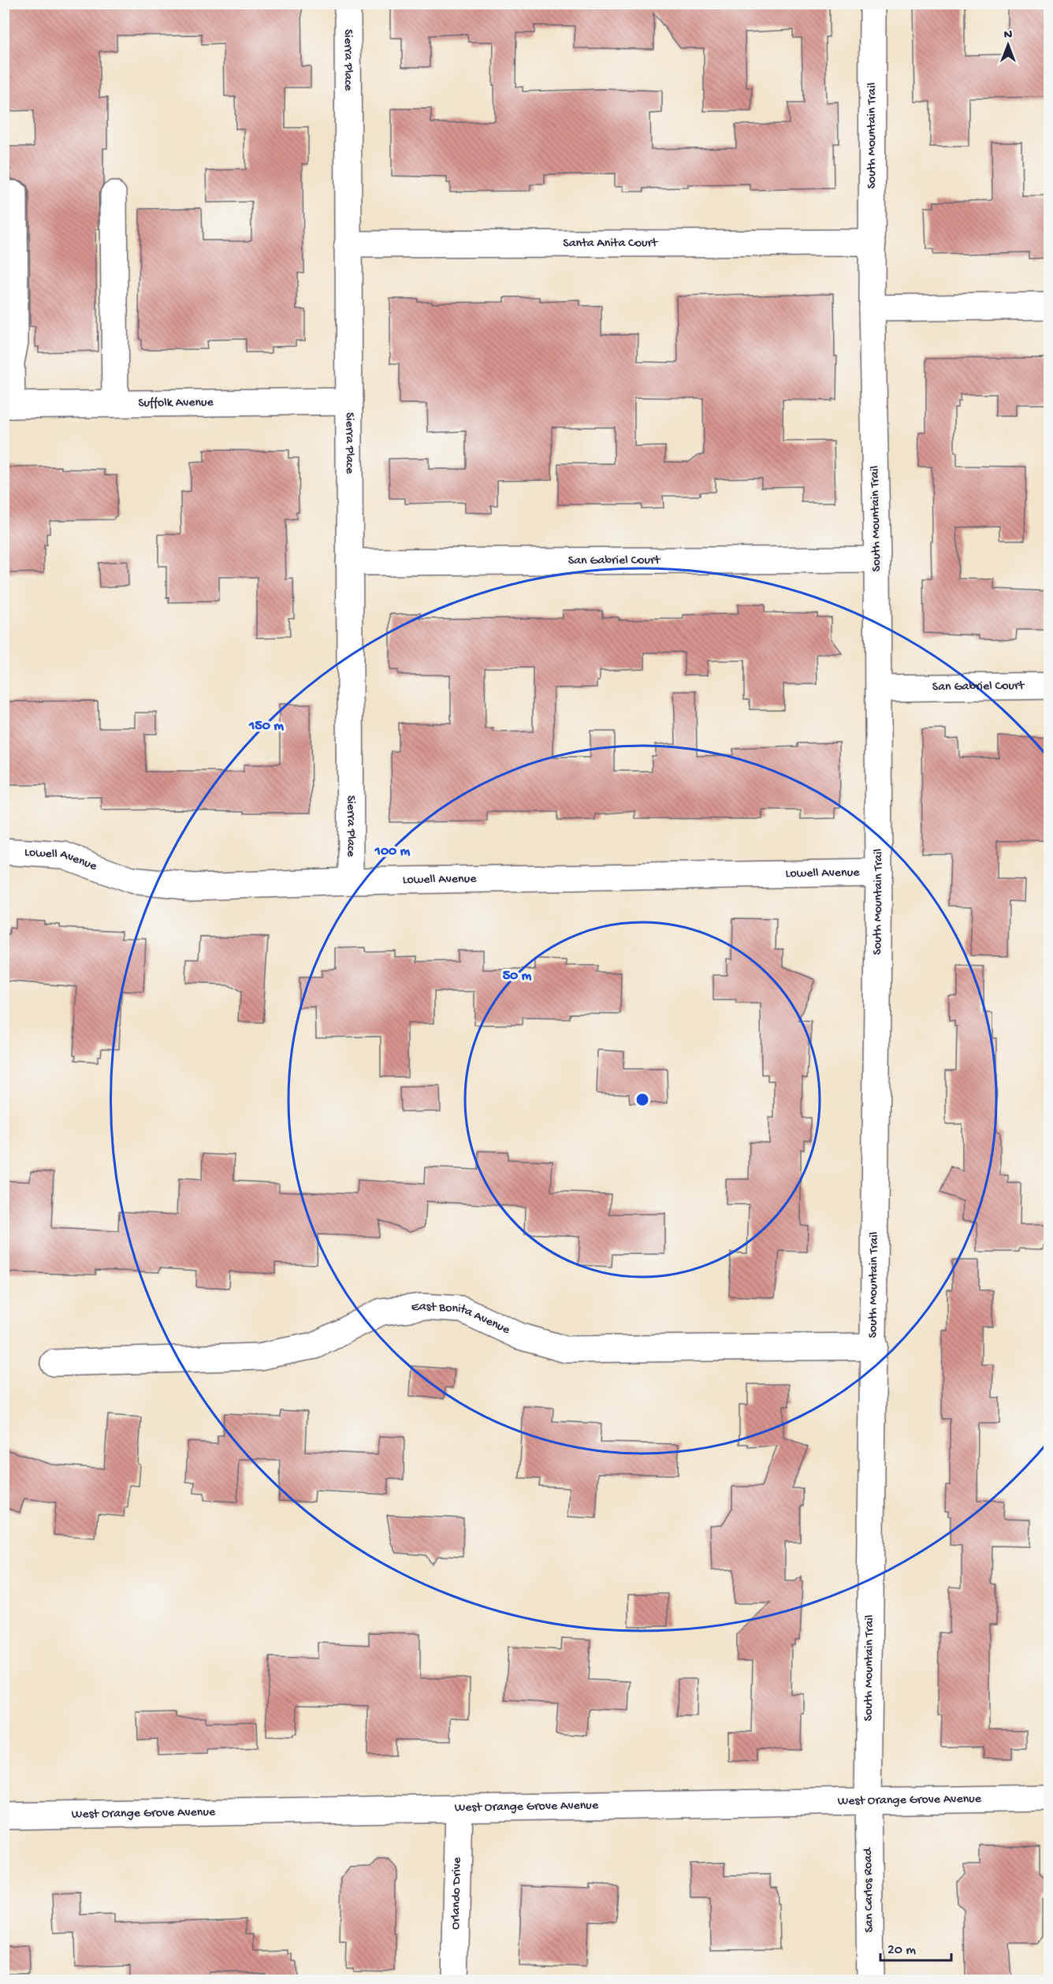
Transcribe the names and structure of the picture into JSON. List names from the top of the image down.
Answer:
{
  "streets": {
    "street": [
      "Sierra Place",
      "South Mountain Trail",
      "Santa Anita Court",
      "Suffolk Avenue",
      "San Gabriel Court",
      "Lowell Avenue",
      "East Bonita Avenue",
      "West Orange Grove Avenue",
      "San Carlos Road",
      "Orlando Drive"
    ]
  },
  "crossings": [
    ["Sierra Place", "Santa Anita Court"],
    ["Sierra Place", "Suffolk Avenue"],
    ["Sierra Place", "San Gabriel Court"],
    ["Sierra Place", "Lowell Avenue"],
    ["South Mountain Trail", "Santa Anita Court"],
    ["South Mountain Trail", "San Gabriel Court"],
    ["South Mountain Trail", "Lowell Avenue"],
    ["South Mountain Trail", "East Bonita Avenue"],
    ["South Mountain Trail", "West Orange Grove Avenue"],
    ["South Mountain Trail", "San Carlos Road"],
    ["West Orange Grove Avenue", "San Carlos Road"],
    ["West Orange Grove Avenue", "Orlando Drive"]
  ],
  "scale_bar": "20 m",
  "north": "top",
  "rings": ["150 m", "100 m", "50 m"]
}
